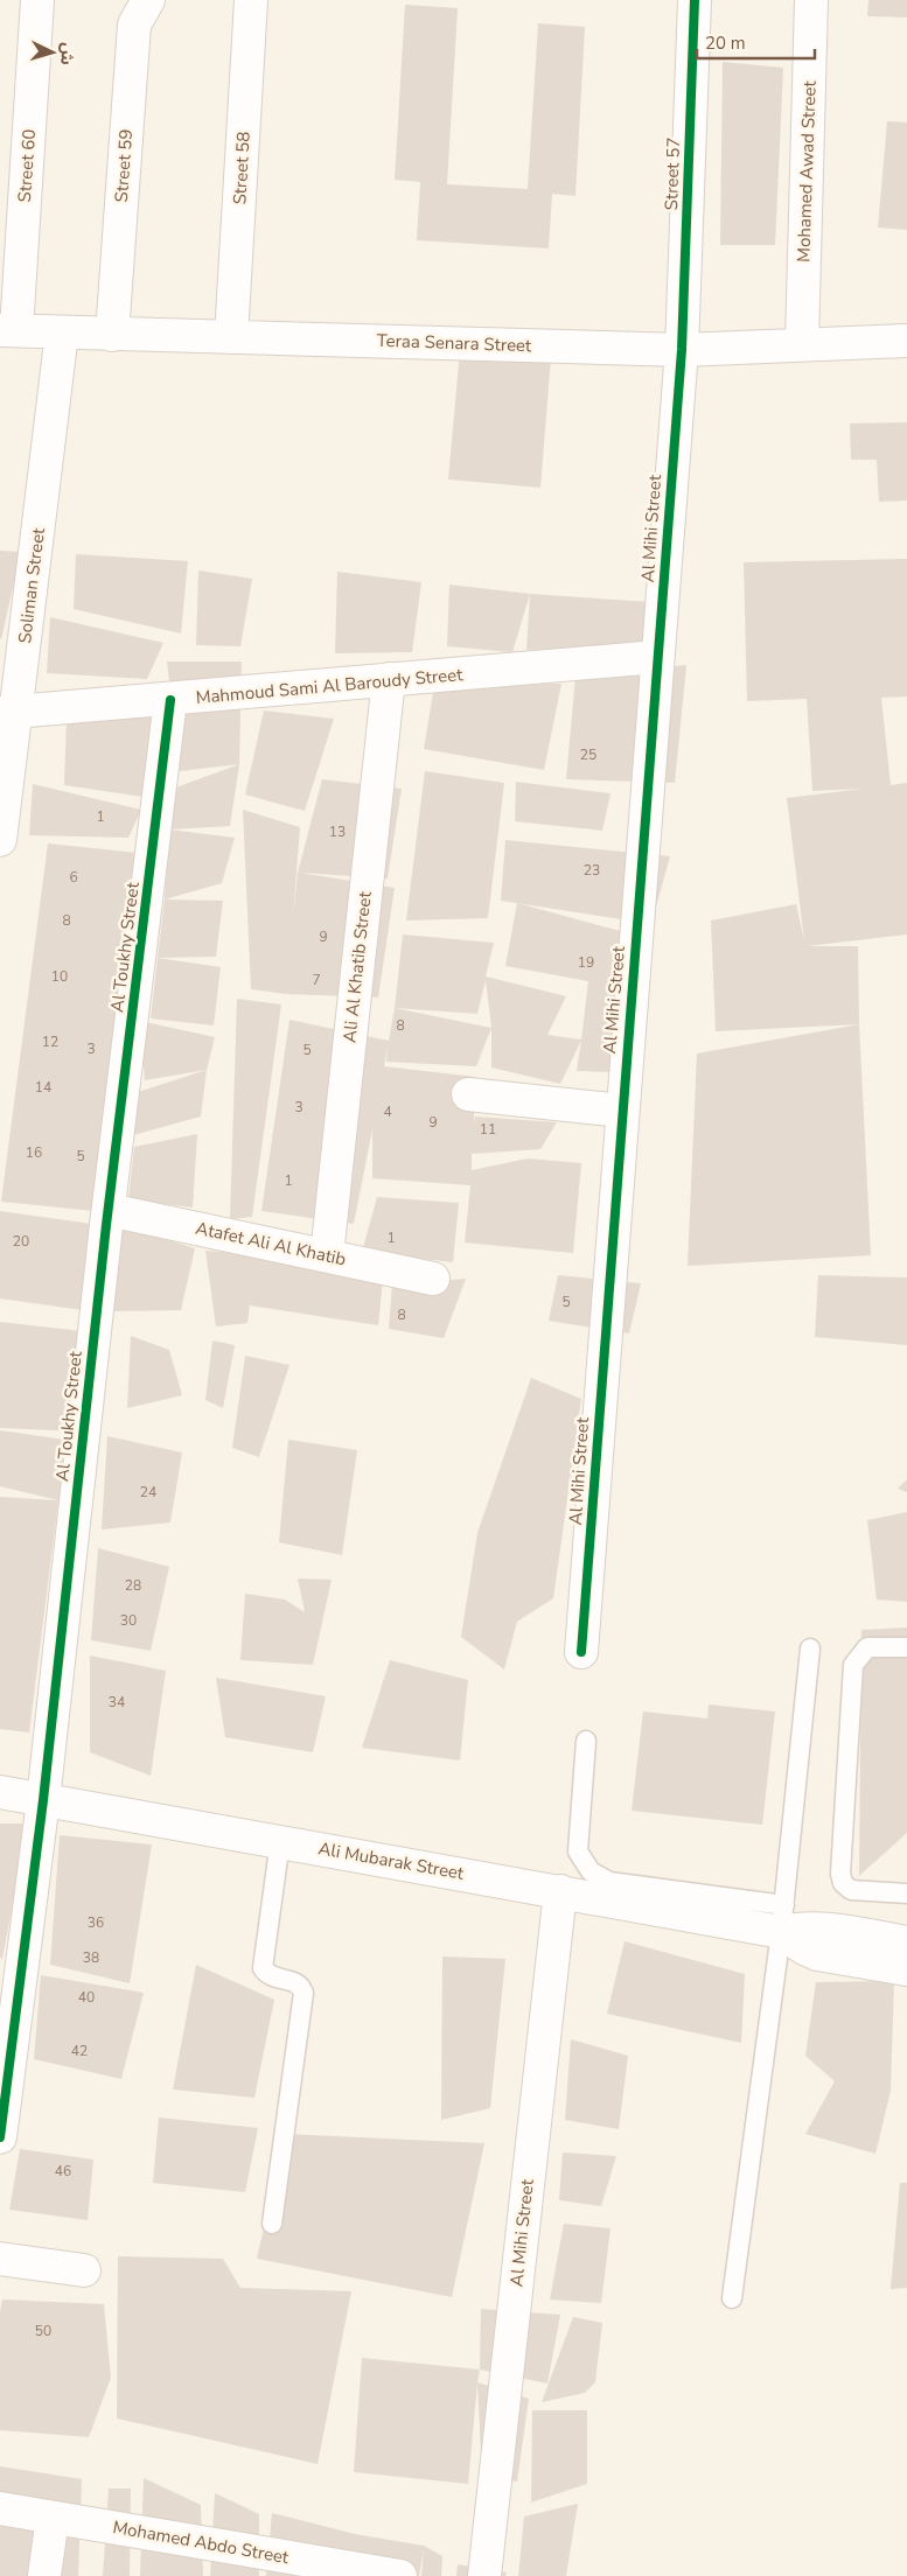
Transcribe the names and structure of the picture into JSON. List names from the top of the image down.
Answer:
{
  "streets": {
    "street": [
      "Street 60",
      "Street 59",
      "Street 58",
      "Mohamed Awad Street",
      "Street 57",
      "Teraa Senara Street",
      "Al Mihi Street",
      "Soliman Street",
      "Mahmoud Sami Al Baroudy Street",
      "Al Toukhy Street",
      "Ali Al Khatib Street",
      "Atafet Ali Al Khatib",
      "Ali Mubarak Street",
      "Mohamed Abdo Street"
    ]
  },
  "crossings": [
    ["Street 60", "Teraa Senara Street"],
    ["Street 59", "Teraa Senara Street"],
    ["Street 58", "Teraa Senara Street"],
    ["Mohamed Awad Street", "Teraa Senara Street"],
    ["Street 57", "Teraa Senara Street"],
    ["Street 57", "Al Mihi Street"],
    ["Teraa Senara Street", "Al Mihi Street"],
    ["Teraa Senara Street", "Soliman Street"],
    ["Al Mihi Street", "Mahmoud Sami Al Baroudy Street"],
    ["Al Mihi Street", "Ali Mubarak Street"],
    ["Soliman Street", "Mahmoud Sami Al Baroudy Street"],
    ["Mahmoud Sami Al Baroudy Street", "Al Toukhy Street"],
    ["Mahmoud Sami Al Baroudy Street", "Ali Al Khatib Street"],
    ["Al Toukhy Street", "Atafet Ali Al Khatib"],
    ["Al Toukhy Street", "Ali Mubarak Street"],
    ["Ali Al Khatib Street", "Atafet Ali Al Khatib"]
  ],
  "house_numbers": [
    "25",
    "1",
    "13",
    "23",
    "6",
    "8",
    "9",
    "19",
    "10",
    "7",
    "8",
    "12",
    "3",
    "5",
    "14",
    "3",
    "4",
    "9",
    "11",
    "16",
    "5",
    "1",
    "1",
    "20",
    "5",
    "8",
    "24",
    "28",
    "30",
    "34",
    "36",
    "38",
    "40",
    "42",
    "46",
    "50"
  ],
  "scale_bar": "20 m",
  "north": "right"
}
